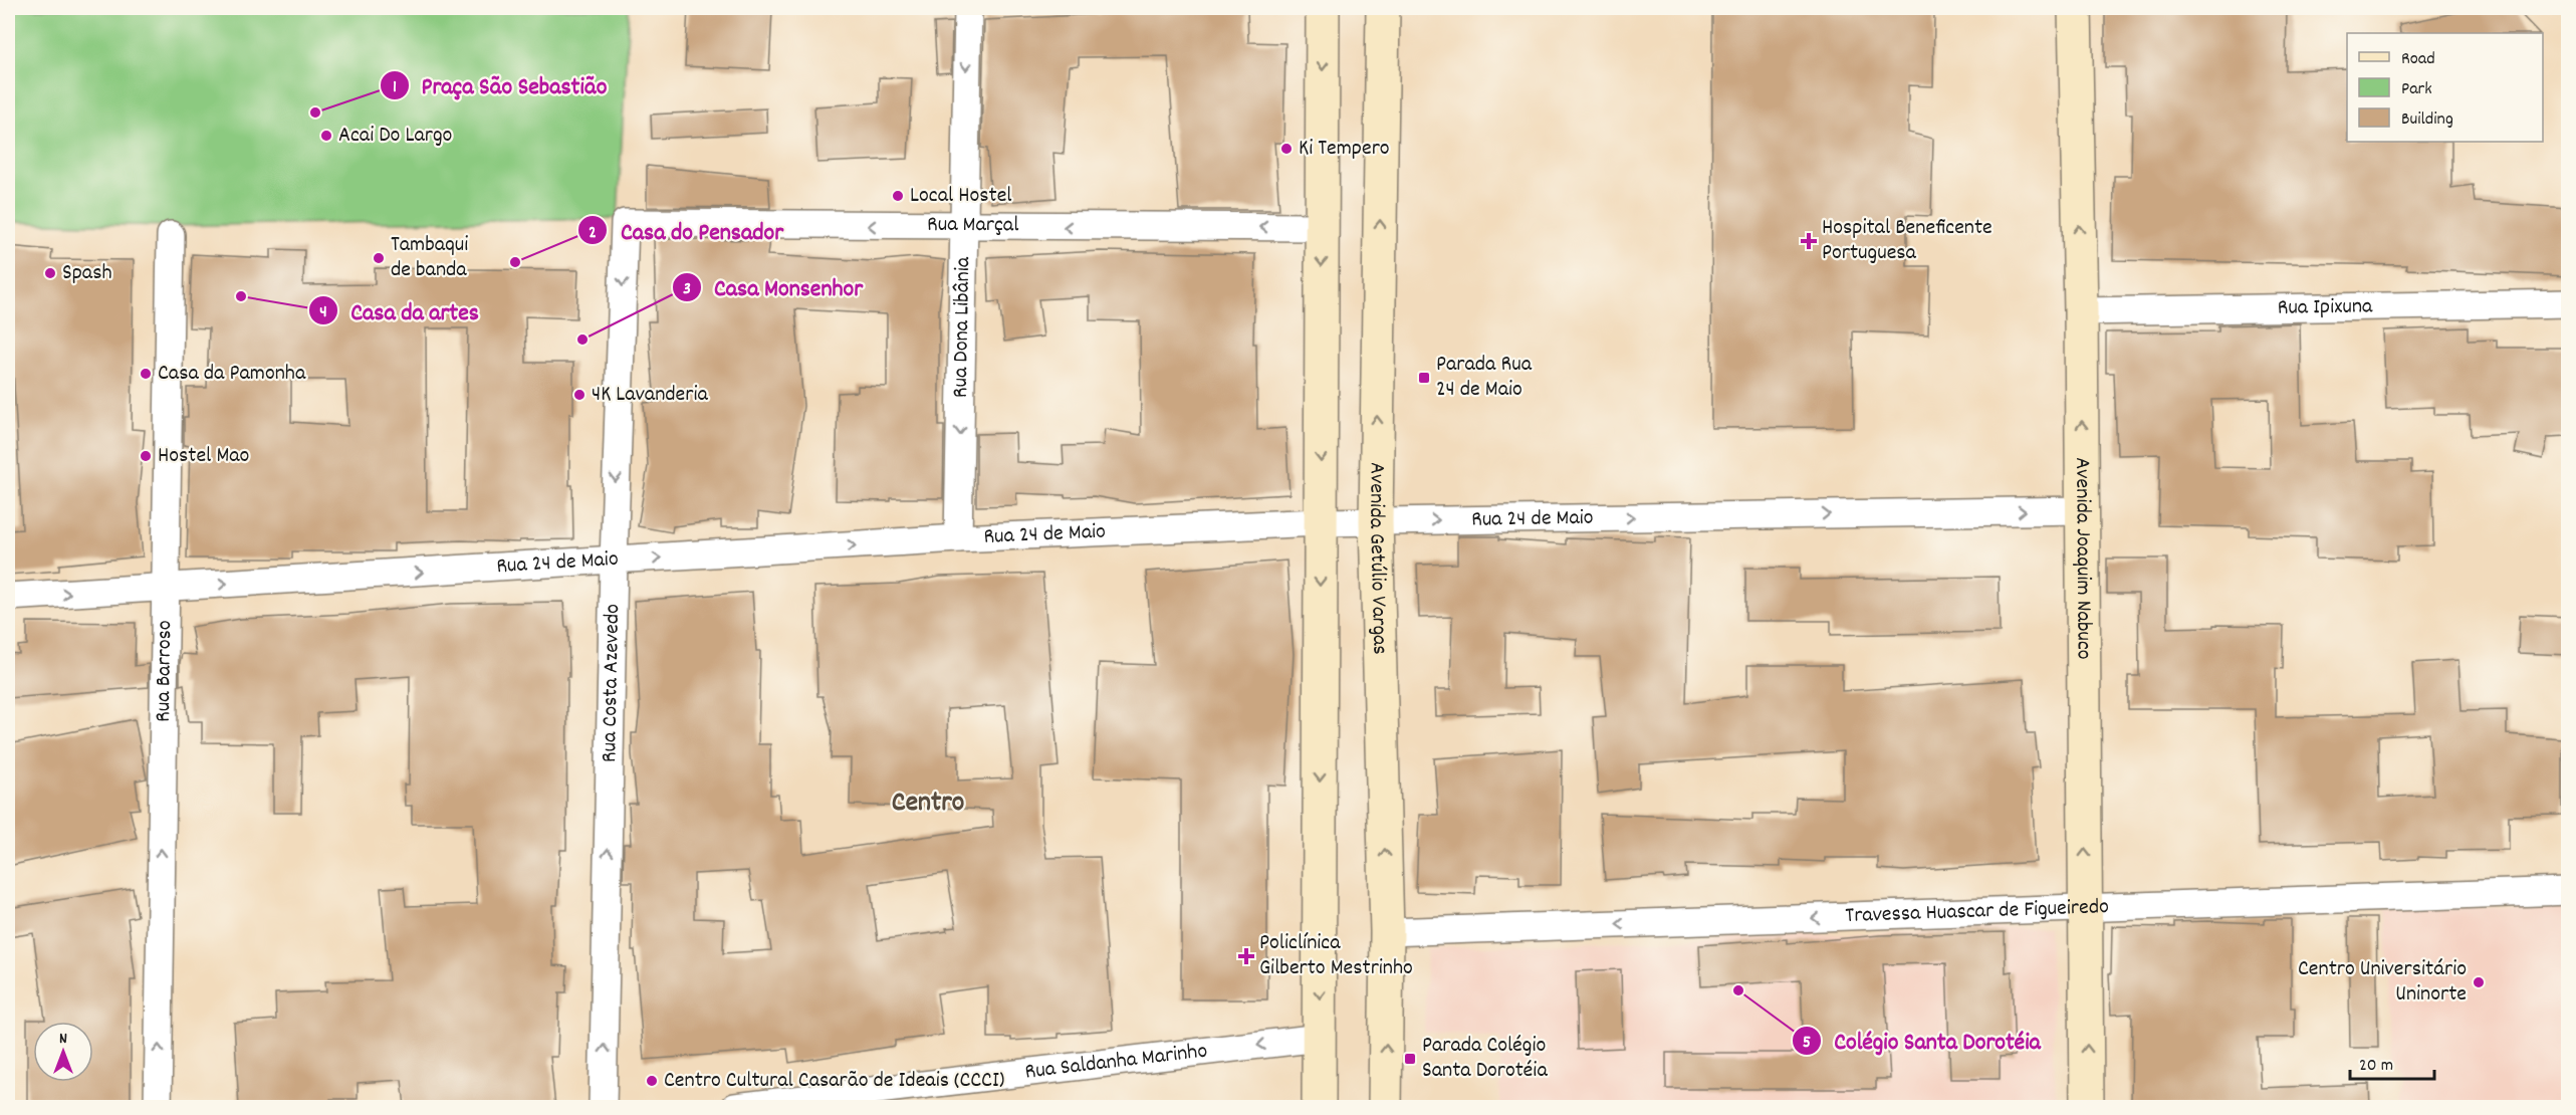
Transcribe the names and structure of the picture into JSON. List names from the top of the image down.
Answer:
{
  "streets": {
    "main road": ["Avenida Getúlio Vargas", "Avenida Joaquim Nabuco"],
    "street": [
      "Rua Marçal",
      "Rua Ipixuna",
      "Rua Dona Libânia",
      "Rua 24 de Maio",
      "Rua Barroso",
      "Rua Costa Azevedo",
      "Travessa Huascar de Figueiredo",
      "Rua Saldanha Marinho"
    ]
  },
  "crossings": [
    ["Rua Marçal", "Rua Dona Libânia"],
    ["Rua Marçal", "Rua Costa Azevedo"],
    ["Rua Ipixuna", "Avenida Joaquim Nabuco"],
    ["Rua Dona Libânia", "Rua 24 de Maio"],
    ["Rua 24 de Maio", "Avenida Getúlio Vargas"],
    ["Rua 24 de Maio", "Avenida Joaquim Nabuco"],
    ["Rua 24 de Maio", "Rua Barroso"],
    ["Rua 24 de Maio", "Rua Costa Azevedo"],
    ["Avenida Getúlio Vargas", "Travessa Huascar de Figueiredo"],
    ["Avenida Joaquim Nabuco", "Travessa Huascar de Figueiredo"]
  ],
  "one_way": [
    "Rua Marçal",
    "Rua Dona Libânia",
    "Rua 24 de Maio",
    "Avenida Joaquim Nabuco",
    "Rua Barroso",
    "Travessa Huascar de Figueiredo",
    "Rua Saldanha Marinho"
  ],
  "districts": ["Centro"],
  "places": {
    "other": [
      "Praça São Sebastião",
      "Acai Do Largo",
      "Ki Tempero",
      "Local Hostel",
      "Tambaqui de banda",
      "Casa do Pensador",
      "Spash",
      "Casa da artes",
      "Casa Monsenhor",
      "Casa da Pamonha",
      "4K Lavanderia",
      "Hostel Mao",
      "Centro Universitário Uninorte",
      "Colégio Santa Dorotéia",
      "Centro Cultural Casarão de Ideais (CCCI)"
    ],
    "health": ["Hospital Beneficente Portuguesa", "Policlínica Gilberto Mestrinho"],
    "transit": ["Parada Rua 24 de Maio", "Parada Colégio Santa Dorotéia"]
  },
  "legend": ["Road", "Park", "Building"],
  "scale_bar": "20 m",
  "north": "top"
}
